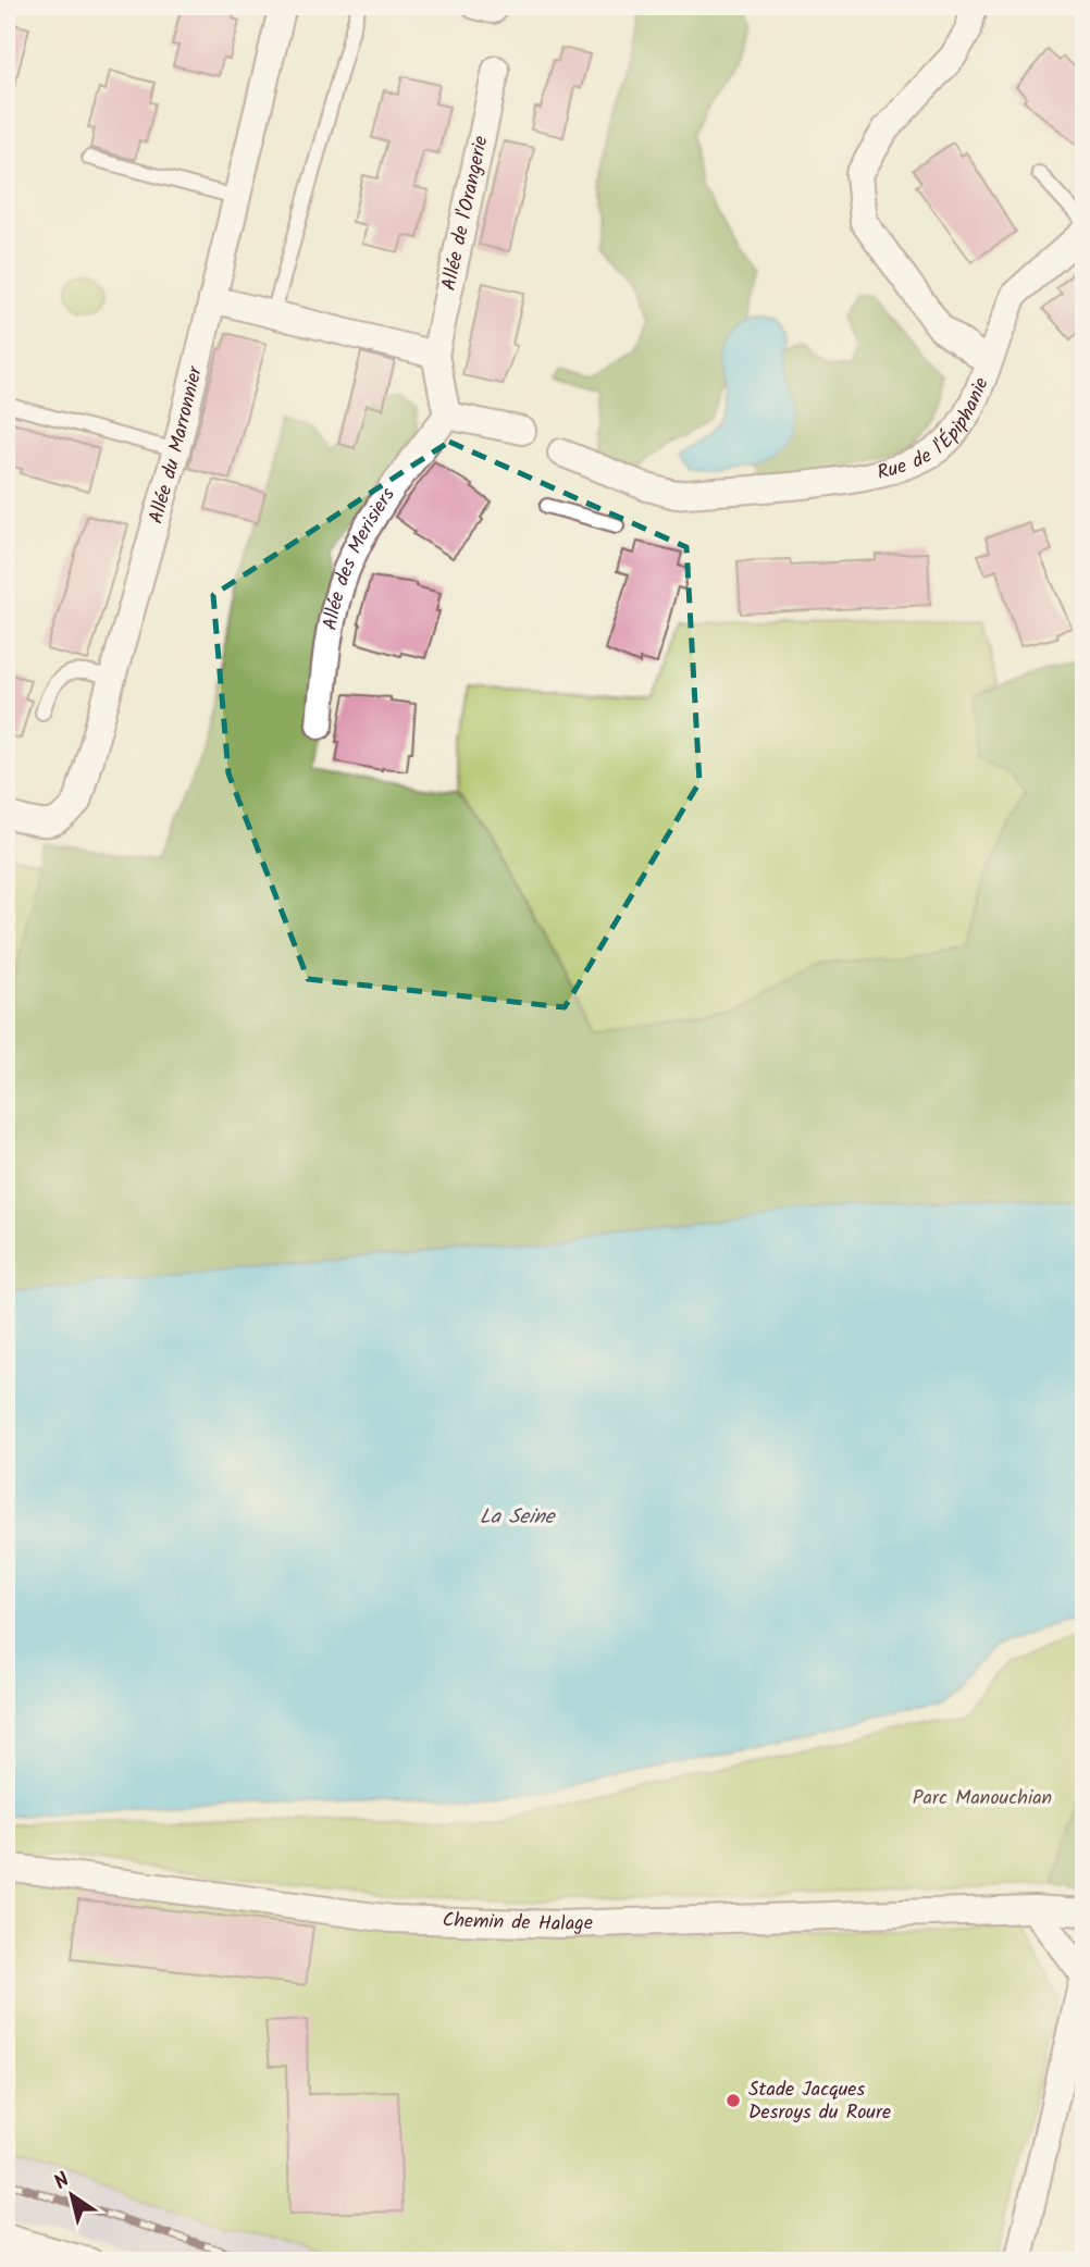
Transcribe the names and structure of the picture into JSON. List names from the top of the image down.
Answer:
{
  "streets": {
    "street": [
      "Allée de l'Orangerie",
      "Rue de l'Épiphanie",
      "Allée du Marronnier",
      "Allée des Merisiers",
      "Chemin de Halage"
    ]
  },
  "water": ["La Seine"],
  "parks": ["Parc Manouchian"],
  "places": ["Stade Jacques Desroys du Roure"],
  "north": "top left"
}
